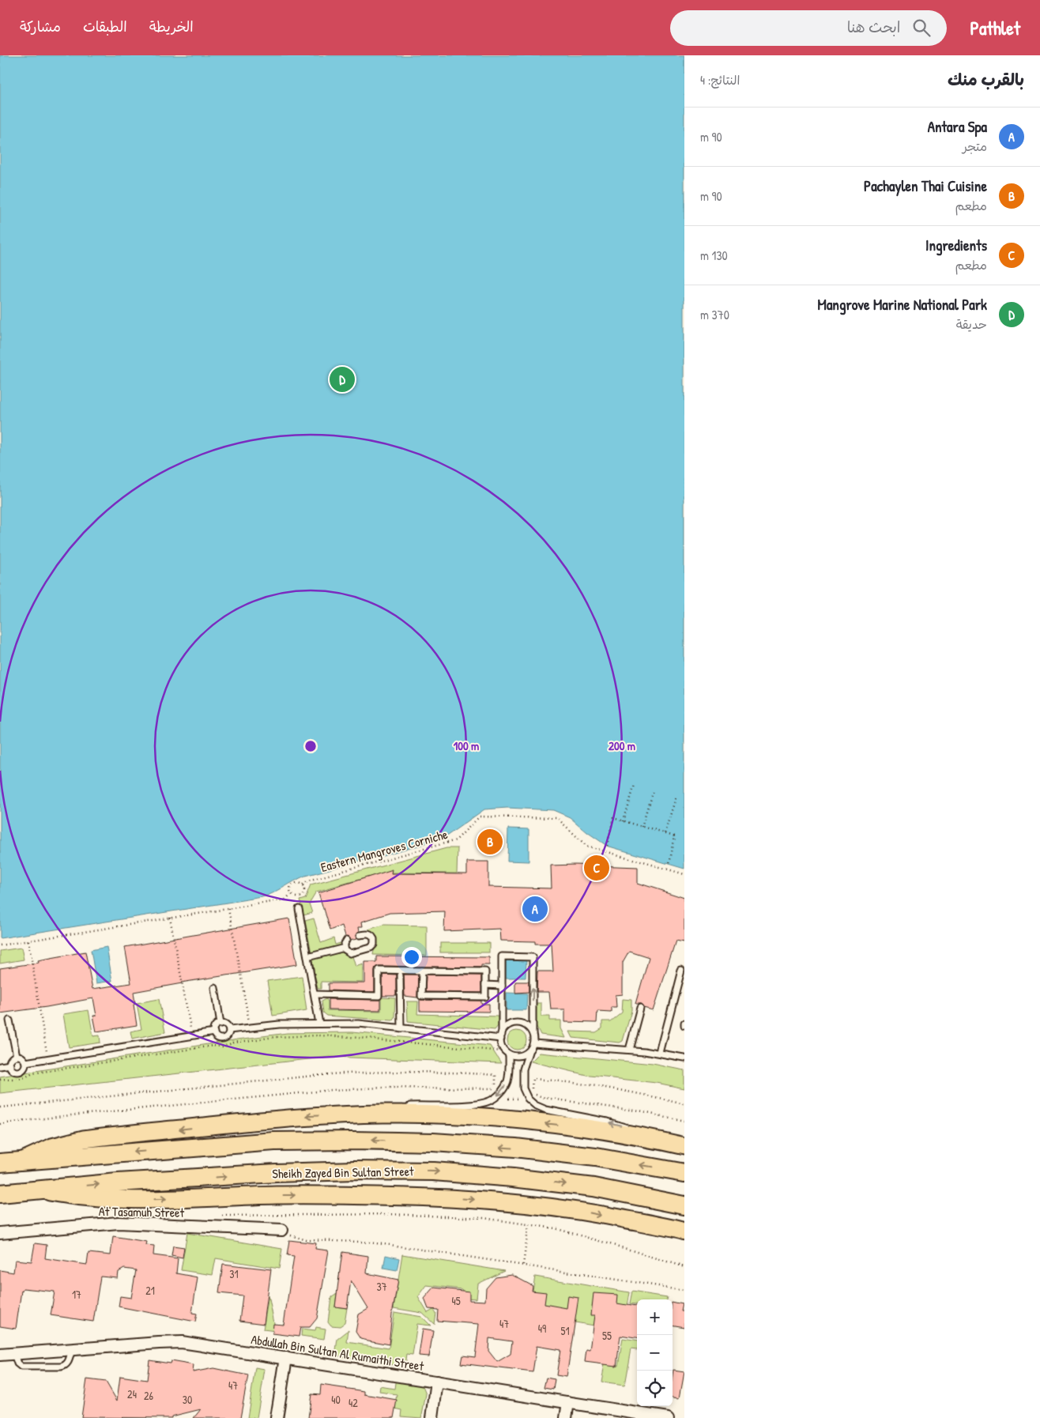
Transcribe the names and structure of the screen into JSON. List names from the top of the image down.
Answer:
{
  "streets": {
    "highway": ["Sheikh Zayed Bin Sultan Street"],
    "street": ["At Tasamuh Street", "Abdullah Bin Sultan Al Rumaithi Street"],
    "path": ["Eastern Mangroves Corniche"]
  },
  "house_numbers": [
    "31",
    "37",
    "21",
    "17",
    "45",
    "47",
    "49",
    "51",
    "55",
    "47",
    "24",
    "26",
    "30",
    "40",
    "42"
  ],
  "page": {
    "header": "Pathlet",
    "search": "ابحث هنا",
    "nav": ["الخريطة", "الطبقات", "مشاركة"],
    "heading": ["بالقرب منك", "النتائج: 4"],
    "list": [
      {
        "mark": "A",
        "name": "Antara Spa",
        "note": "متجر",
        "value": "90 m"
      },
      {
        "mark": "B",
        "name": "Pachaylen Thai Cuisine",
        "note": "مطعم",
        "value": "90 m"
      },
      {
        "mark": "C",
        "name": "Ingredients",
        "note": "مطعم",
        "value": "130 m"
      },
      {
        "mark": "D",
        "name": "Mangrove Marine National Park",
        "note": "حديقة",
        "value": "370 m"
      }
    ],
    "pins": [
      "D",
      "B",
      "C",
      "A"
    ],
    "map_buttons": ["+", "−"]
  },
  "rings": ["100 m", "200 m"]
}
